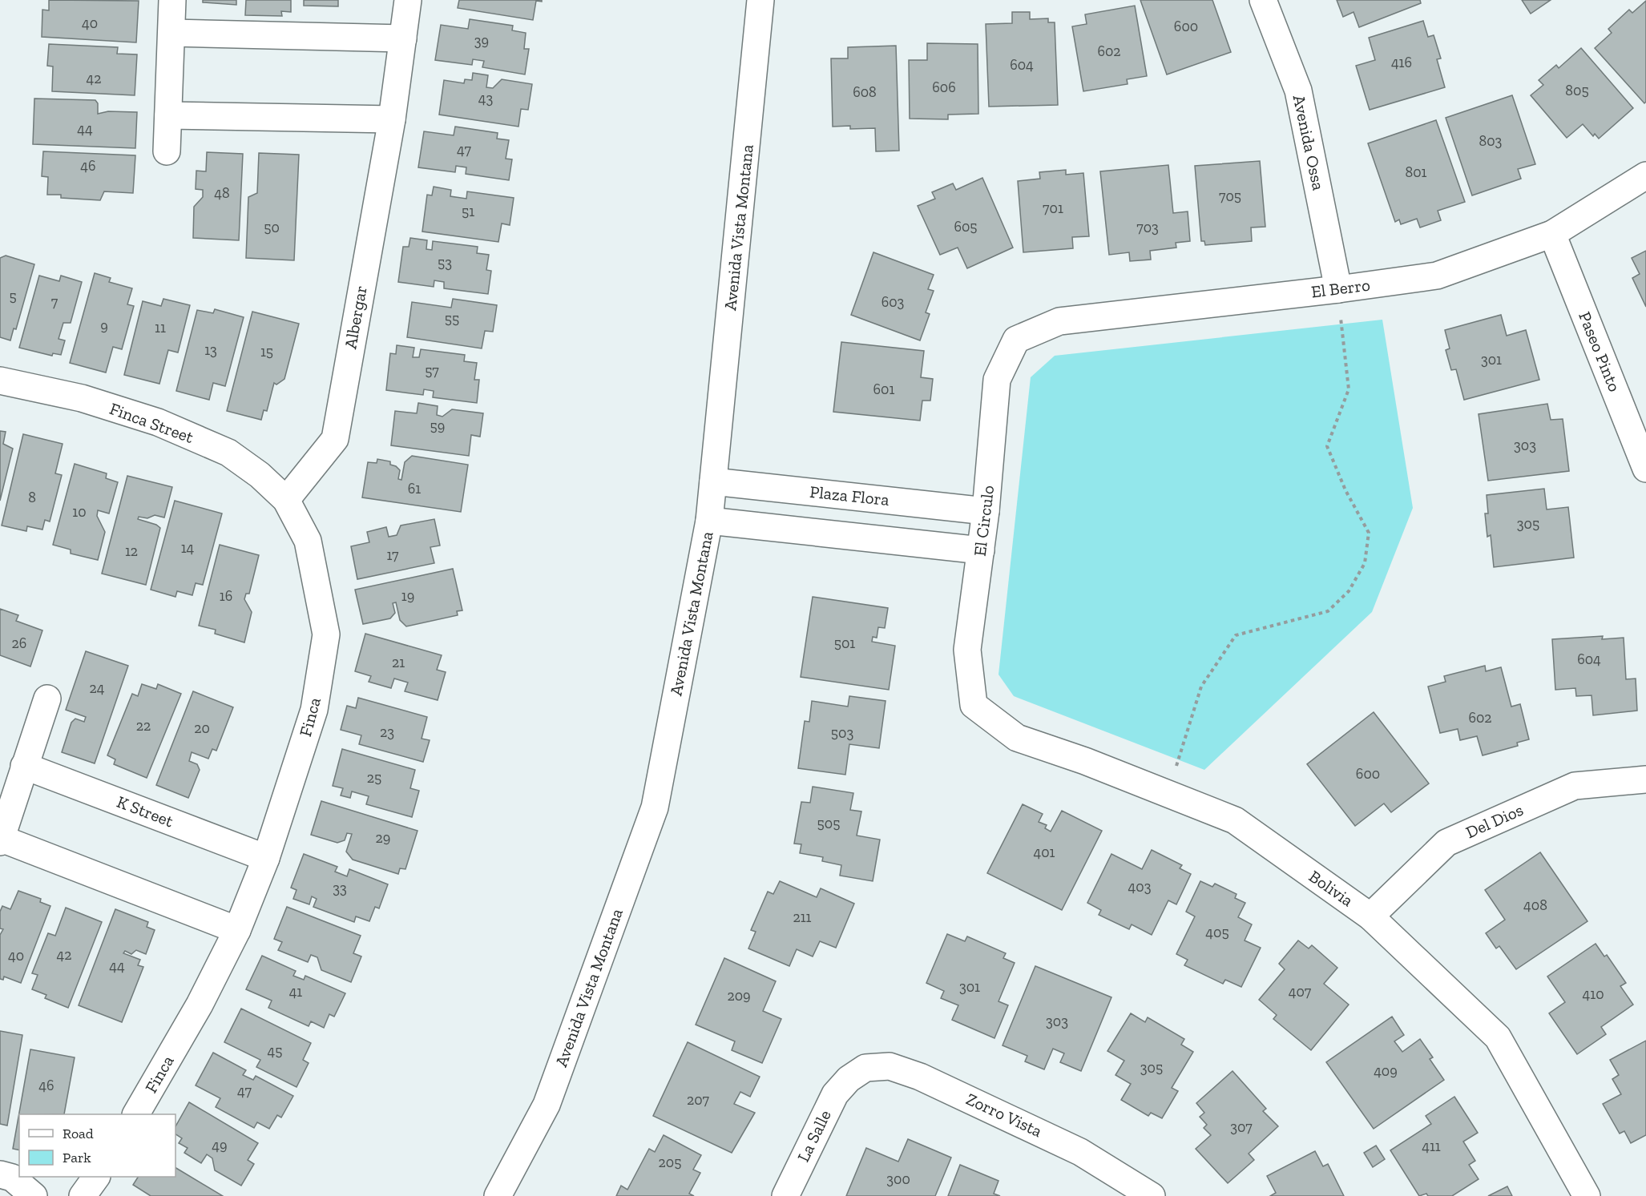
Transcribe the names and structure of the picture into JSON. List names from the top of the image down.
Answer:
{
  "streets": {
    "street": [
      "Avenida Ossa",
      "Avenida Vista Montana",
      "El Berro",
      "Albergar",
      "Paseo Pinto",
      "Finca Street",
      "Plaza Flora",
      "El Circulo",
      "Finca",
      "K Street",
      "Del Dios",
      "Bolivia",
      "Zorro Vista",
      "La Salle"
    ]
  },
  "crossings": [
    ["Avenida Ossa", "El Berro"],
    ["Avenida Vista Montana", "Plaza Flora"],
    ["El Berro", "Paseo Pinto"],
    ["El Berro", "El Circulo"],
    ["Albergar", "Finca Street"],
    ["Albergar", "Finca"],
    ["Finca Street", "Finca"],
    ["Plaza Flora", "El Circulo"],
    ["El Circulo", "Bolivia"],
    ["Finca", "K Street"],
    ["Del Dios", "Bolivia"],
    ["Zorro Vista", "La Salle"]
  ],
  "house_numbers": [
    "40",
    "600",
    "39",
    "602",
    "416",
    "604",
    "42",
    "606",
    "805",
    "608",
    "43",
    "44",
    "803",
    "47",
    "46",
    "801",
    "48",
    "705",
    "701",
    "51",
    "605",
    "50",
    "703",
    "53",
    "5",
    "7",
    "603",
    "55",
    "9",
    "11",
    "13",
    "15",
    "301",
    "57",
    "601",
    "59",
    "303",
    "61",
    "8",
    "10",
    "305",
    "14",
    "12",
    "17",
    "16",
    "19",
    "26",
    "501",
    "604",
    "21",
    "24",
    "602",
    "22",
    "20",
    "23",
    "503",
    "600",
    "25",
    "505",
    "29",
    "401",
    "403",
    "33",
    "408",
    "211",
    "405",
    "42",
    "40",
    "44",
    "301",
    "41",
    "407",
    "410",
    "209",
    "303",
    "45",
    "305",
    "409",
    "46",
    "47",
    "207",
    "307",
    "49",
    "411",
    "205",
    "300"
  ],
  "legend": ["Road", "Park"]
}
